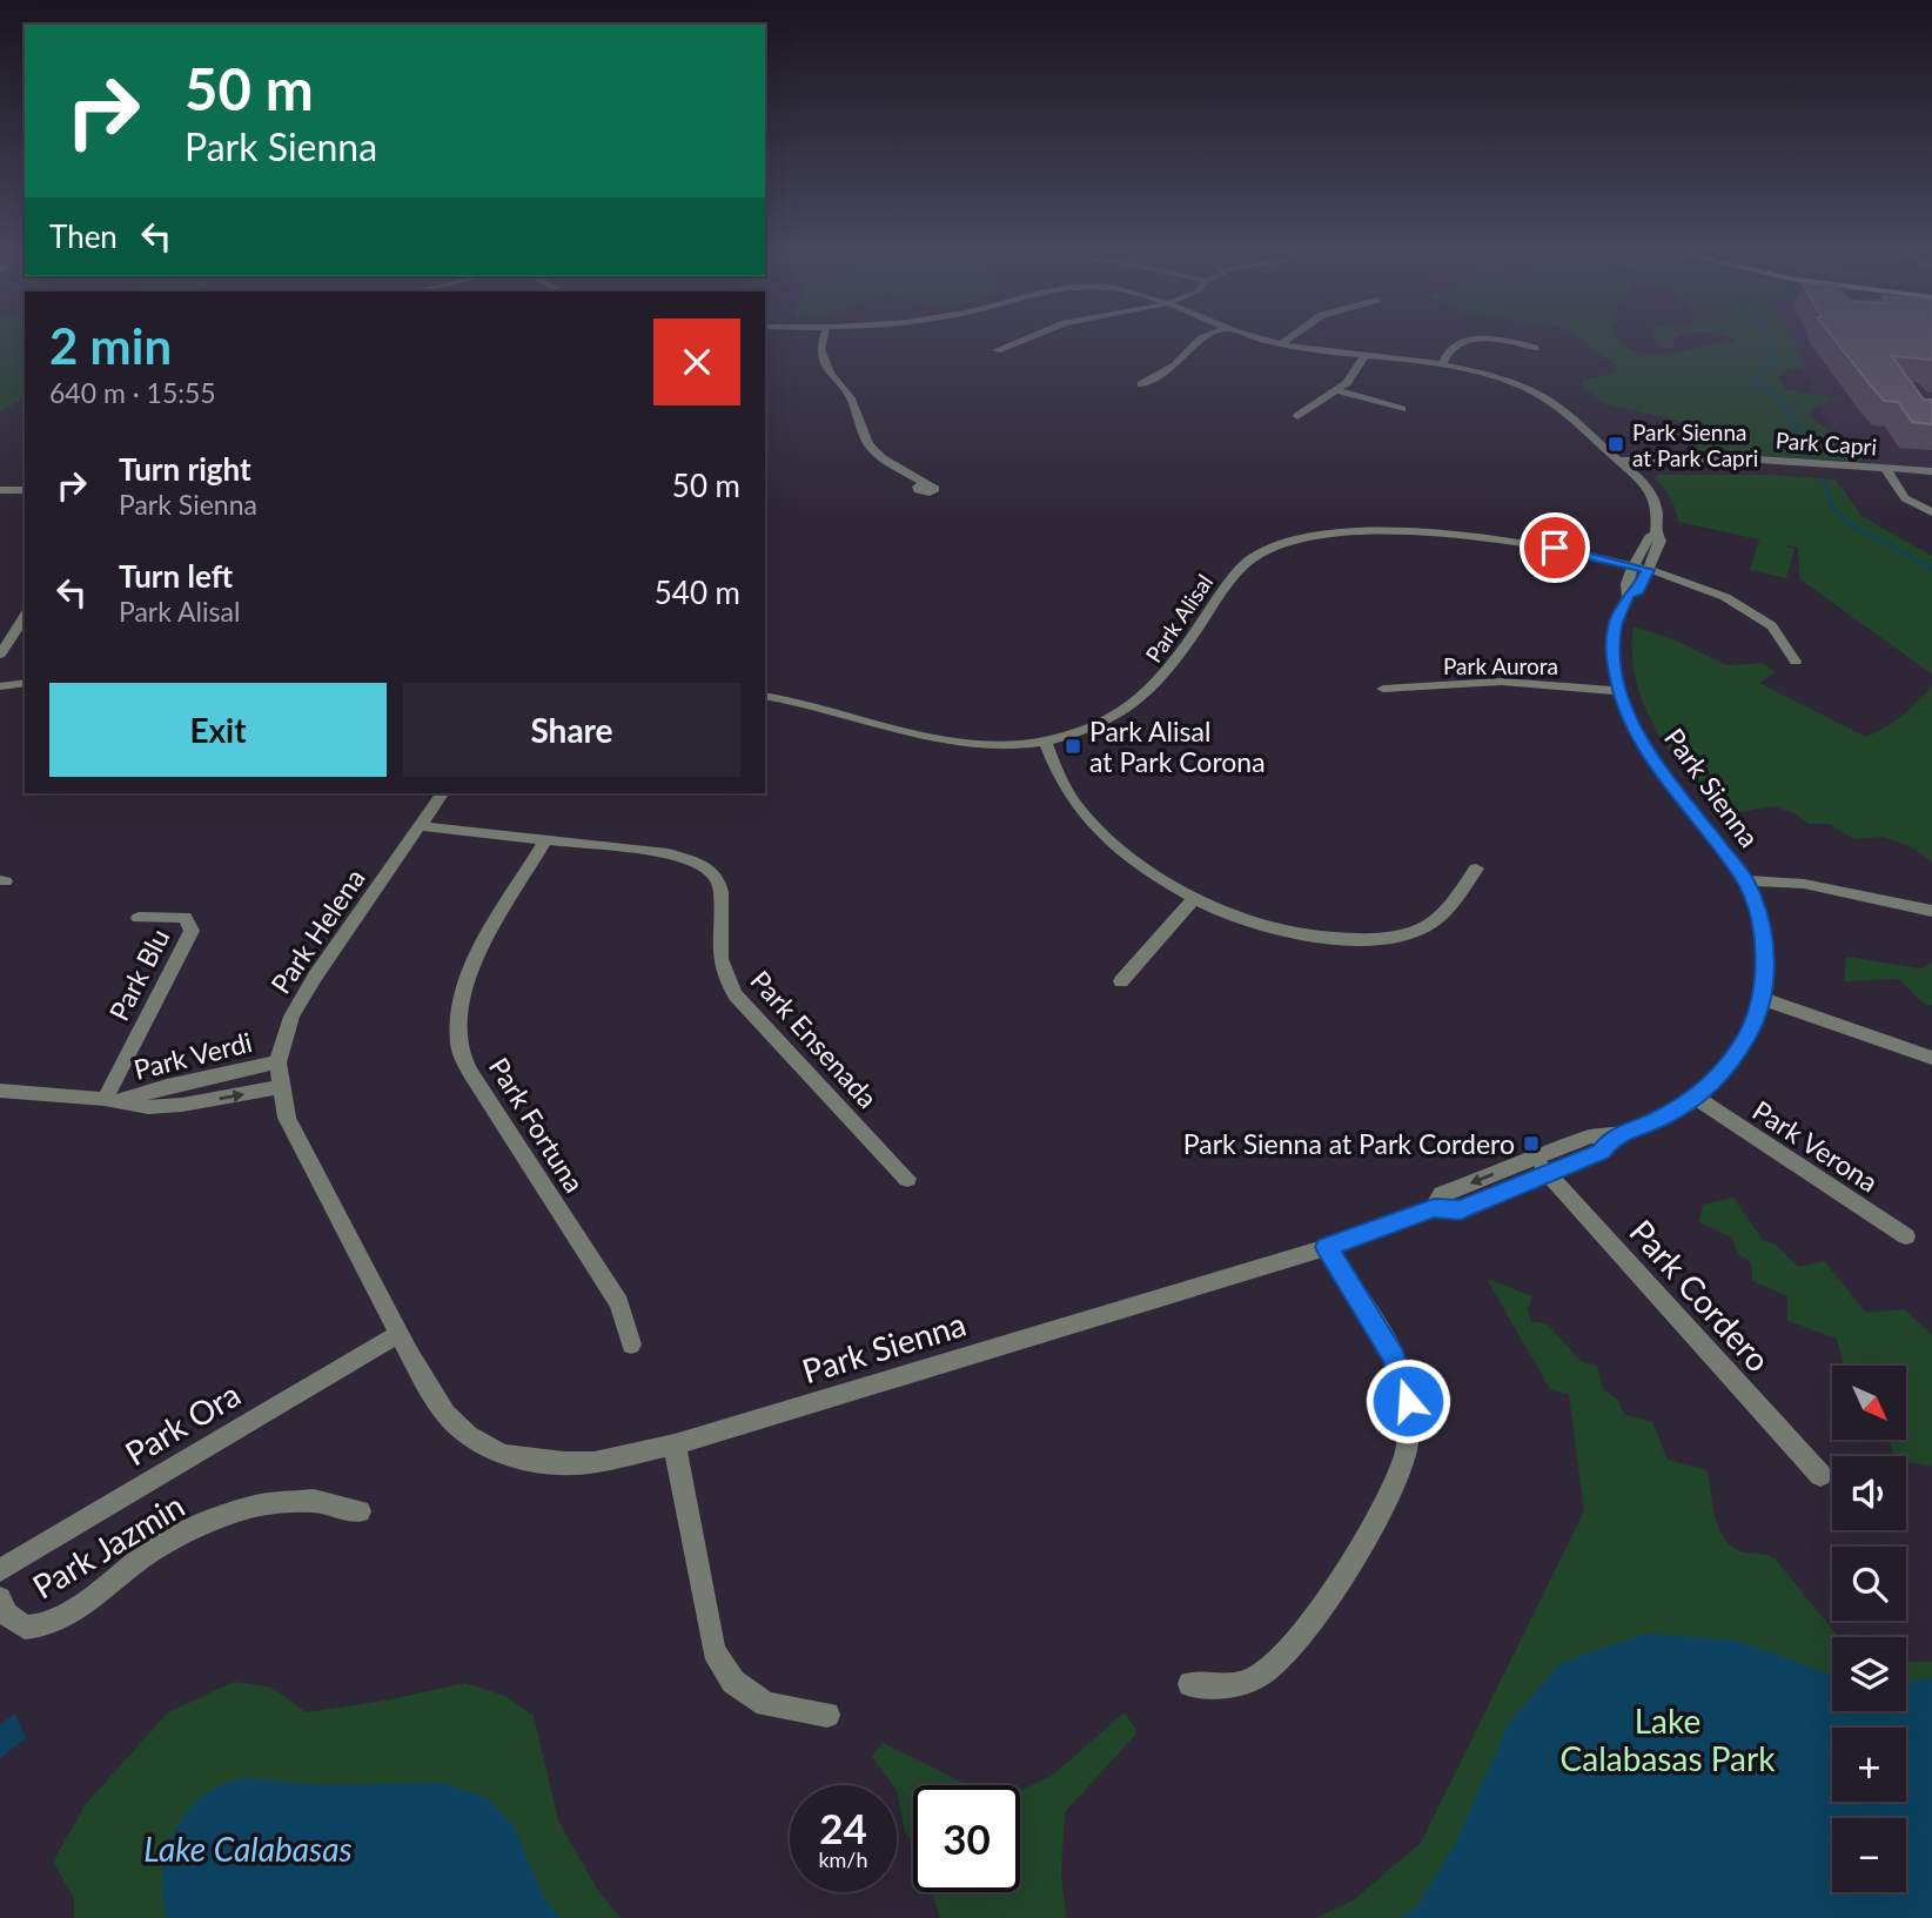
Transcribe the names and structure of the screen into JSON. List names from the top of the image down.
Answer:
{
  "streets": {
    "street": [
      "Park Capri",
      "Park Alisal",
      "Park Aurora",
      "Park Sienna",
      "Park Helena",
      "Park Blu",
      "Park Ensenada",
      "Park Verdi",
      "Park Fortuna",
      "Park Verona",
      "Park Cordero",
      "Park Ora",
      "Park Jazmin"
    ]
  },
  "crossings": [
    ["Park Capri", "Park Sienna"],
    ["Park Alisal", "Park Sienna"],
    ["Park Aurora", "Park Sienna"],
    ["Park Sienna", "Park Helena"],
    ["Park Sienna", "Park Verona"],
    ["Park Sienna", "Park Cordero"],
    ["Park Sienna", "Park Ora"],
    ["Park Helena", "Park Ensenada"],
    ["Park Helena", "Park Verdi"],
    ["Park Helena", "Park Ora"],
    ["Park Blu", "Park Verdi"],
    ["Park Ensenada", "Park Fortuna"]
  ],
  "water": ["Lake Calabasas"],
  "parks": ["Lake Calabasas Park"],
  "places": {
    "transit": ["Park Sienna at Park Capri", "Park Alisal at Park Corona", "Park Sienna at Park Cordero"]
  },
  "north": "bottom right",
  "page": {
    "turn": ["50 m", "Park Sienna"],
    "then": "Then",
    "heading": ["2 min", "640 m · 15:55"],
    "list": [
      {
        "name": "Turn right",
        "note": "Park Sienna",
        "value": "50 m"
      },
      {
        "name": "Turn left",
        "note": "Park Alisal",
        "value": "540 m"
      }
    ],
    "buttons": ["Exit", "Share"],
    "map_buttons": ["+", "−"],
    "speed": "24 km/h",
    "limit": "30"
  }
}
